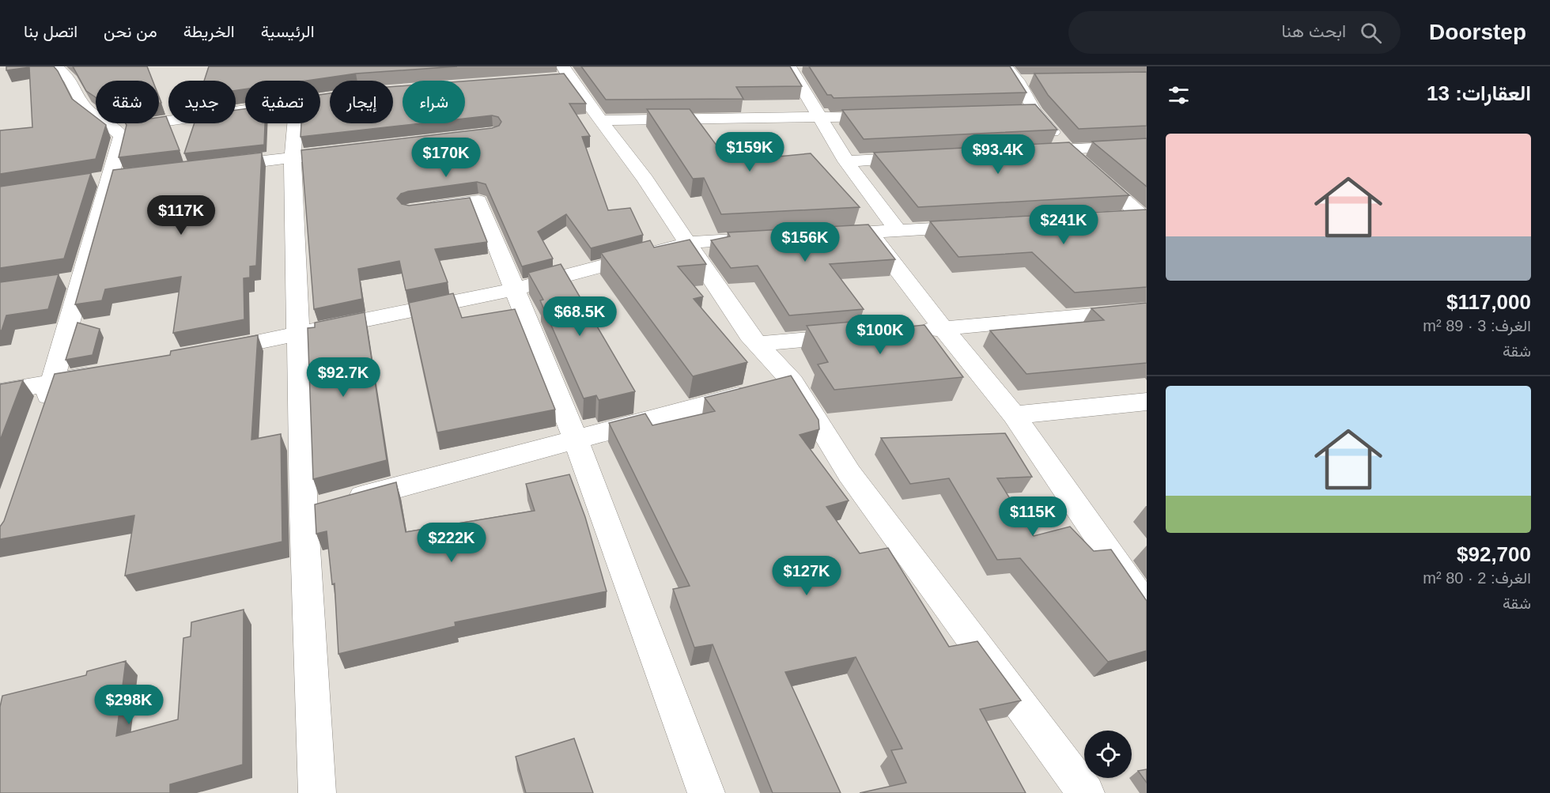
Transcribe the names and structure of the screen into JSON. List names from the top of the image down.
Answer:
{
  "page": {
    "header": "Doorstep",
    "search": "ابحث هنا",
    "nav": [
      "الرئيسية",
      "الخريطة",
      "من نحن",
      "اتصل بنا"
    ],
    "heading": "العقارات: 13",
    "chip": [
      "شراء",
      "إيجار",
      "تصفية",
      "جديد",
      "شقة"
    ],
    "list": [
      {
        "name": "$117,000",
        "note": "الغرف: 3 · 89 m² · شقة"
      },
      {
        "name": "$92,700",
        "note": "الغرف: 2 · 80 m² · شقة"
      }
    ],
    "price": [
      "$159K",
      "$93.4K",
      "$170K",
      "$117K",
      "$241K",
      "$156K",
      "$68.5K",
      "$100K",
      "$92.7K",
      "$115K",
      "$222K",
      "$127K",
      "$298K"
    ]
  }
}
